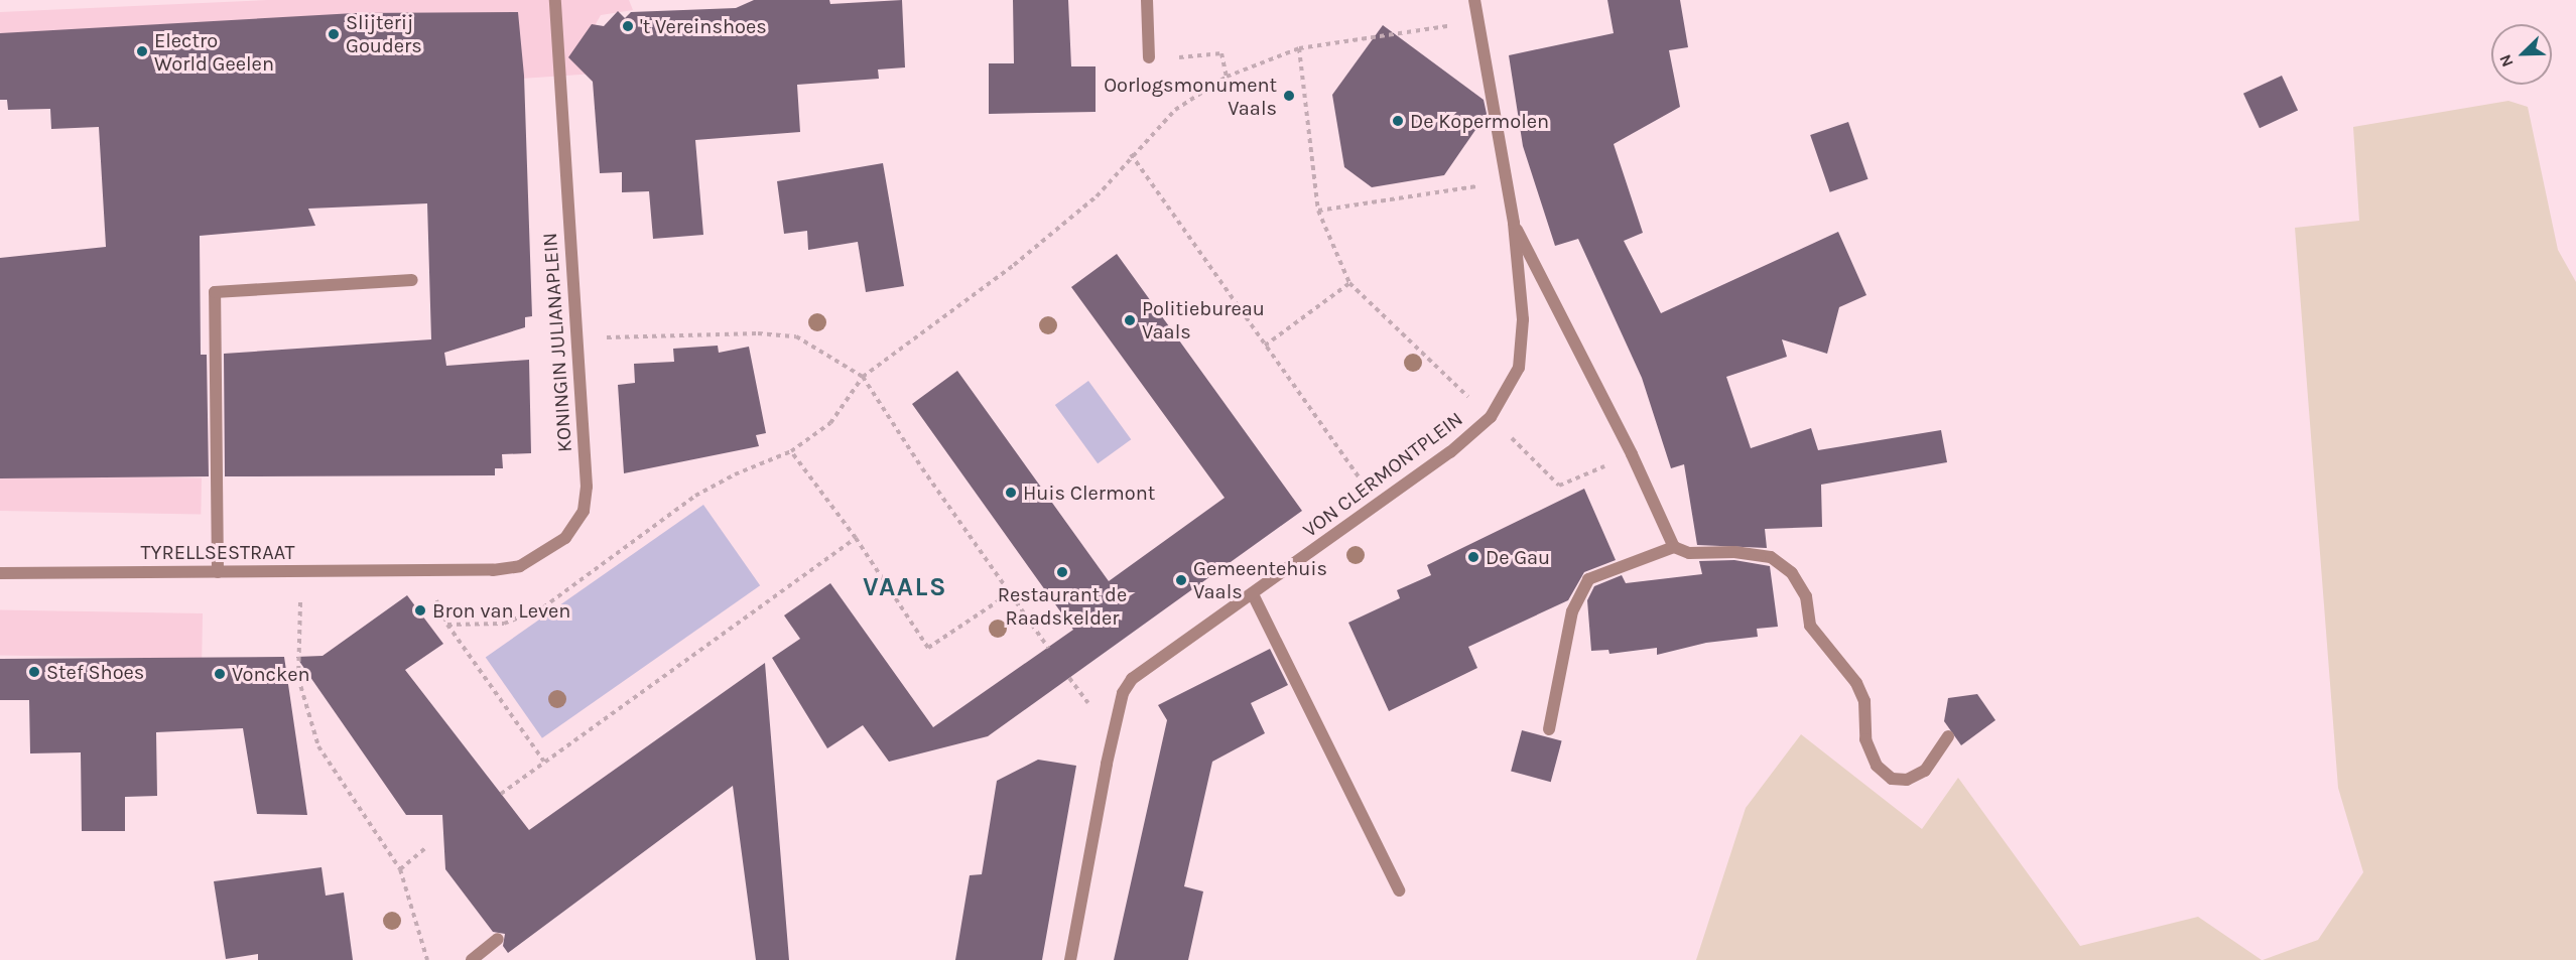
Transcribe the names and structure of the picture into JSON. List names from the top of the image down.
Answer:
{
  "streets": {
    "street": ["KONINGIN JULIANAPLEIN", "VON CLERMONTPLEIN", "TYRELLSESTRAAT"]
  },
  "crossings": [
    ["KONINGIN JULIANAPLEIN", "TYRELLSESTRAAT"]
  ],
  "districts": ["VAALS"],
  "places": [
    "'t Vereinshoes",
    "Slijterij Gouders",
    "Electro World Geelen",
    "Oorlogsmonument Vaals",
    "De Kopermolen",
    "Politiebureau Vaals",
    "Huis Clermont",
    "De Gau",
    "Restaurant de Raadskelder",
    "Gemeentehuis Vaals",
    "Bron van Leven",
    "Stef Shoes",
    "Voncken"
  ],
  "north": "bottom left"
}
